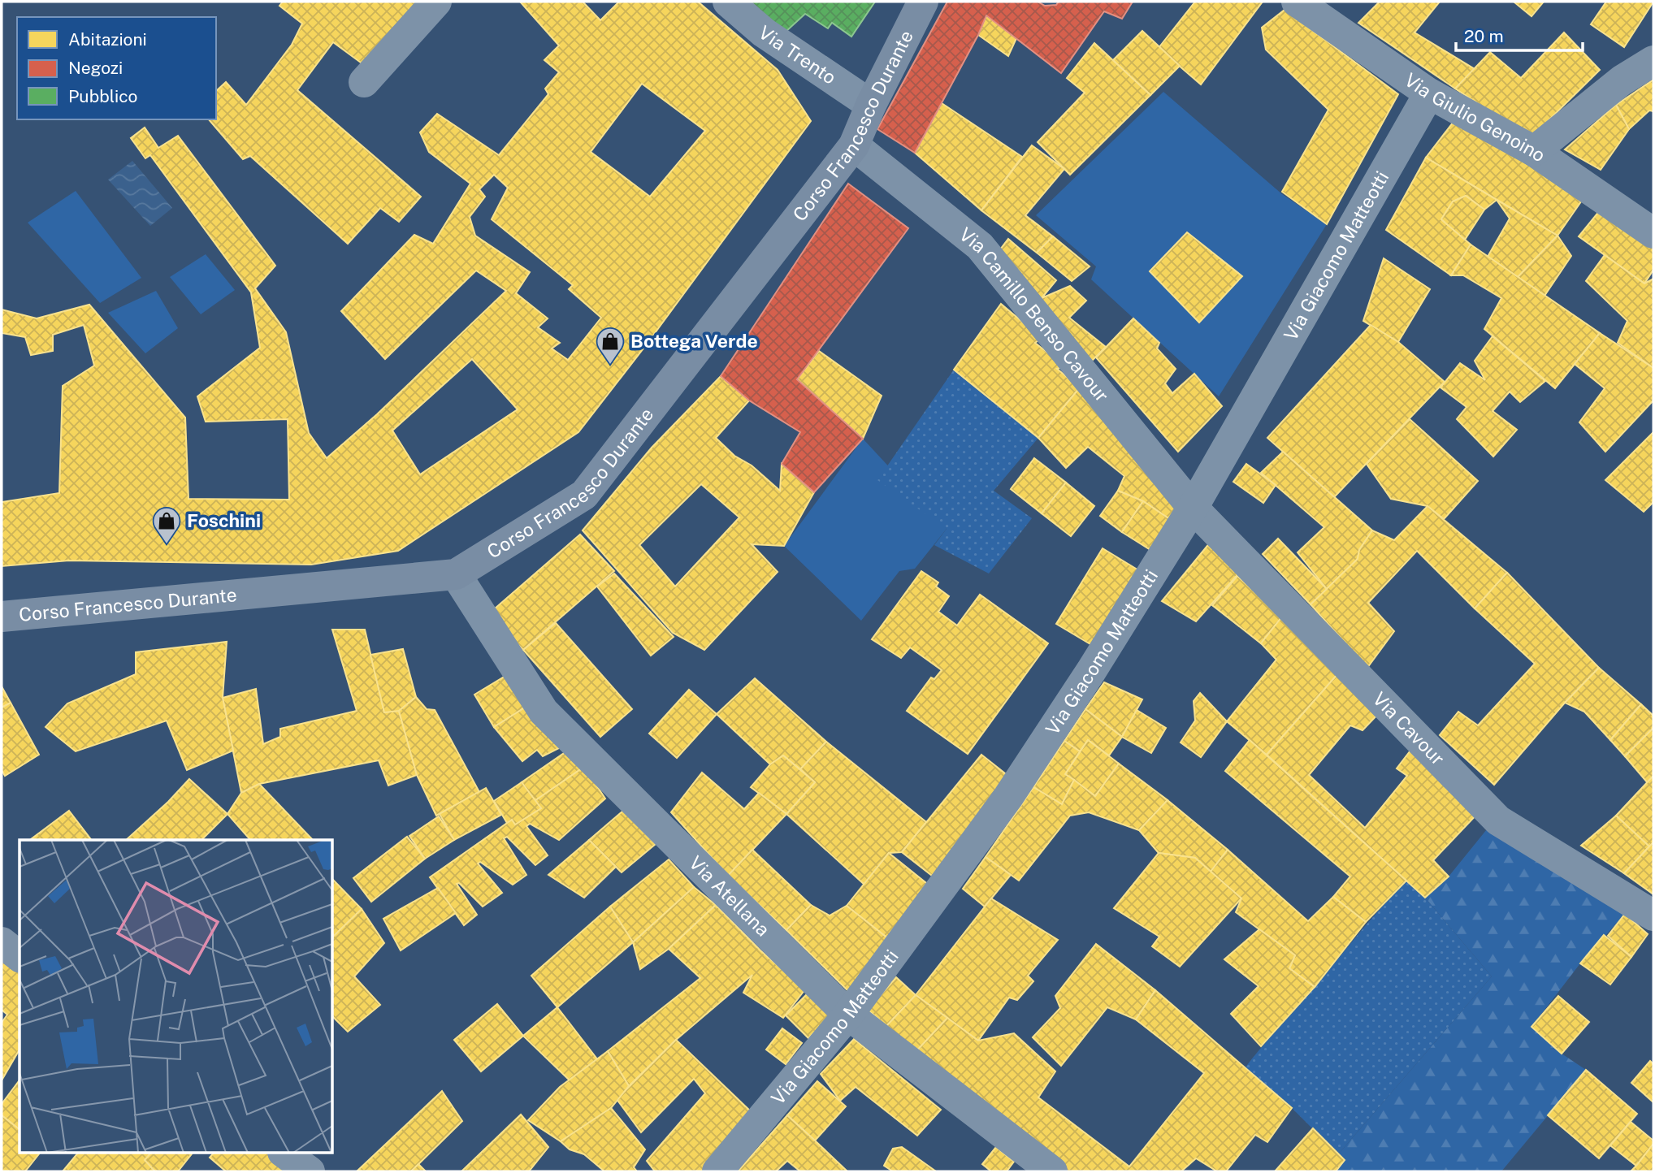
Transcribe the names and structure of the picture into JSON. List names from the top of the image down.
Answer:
{
  "streets": {
    "street": [
      "Via Trento",
      "Via Giulio Genoino",
      "Corso Francesco Durante",
      "Via Giacomo Matteotti",
      "Via Camillo Benso Cavour",
      "Via Cavour",
      "Via Atellana"
    ]
  },
  "crossings": [
    ["Via Trento", "Corso Francesco Durante"],
    ["Via Giulio Genoino", "Via Giacomo Matteotti"],
    ["Corso Francesco Durante", "Via Camillo Benso Cavour"],
    ["Corso Francesco Durante", "Via Atellana"],
    ["Via Giacomo Matteotti", "Via Camillo Benso Cavour"],
    ["Via Giacomo Matteotti", "Via Cavour"],
    ["Via Giacomo Matteotti", "Via Atellana"],
    ["Via Camillo Benso Cavour", "Via Cavour"]
  ],
  "places": {
    "shop": ["Bottega Verde", "Foschini"]
  },
  "legend": ["Abitazioni", "Negozi", "Pubblico"],
  "scale_bar": "20 m"
}
